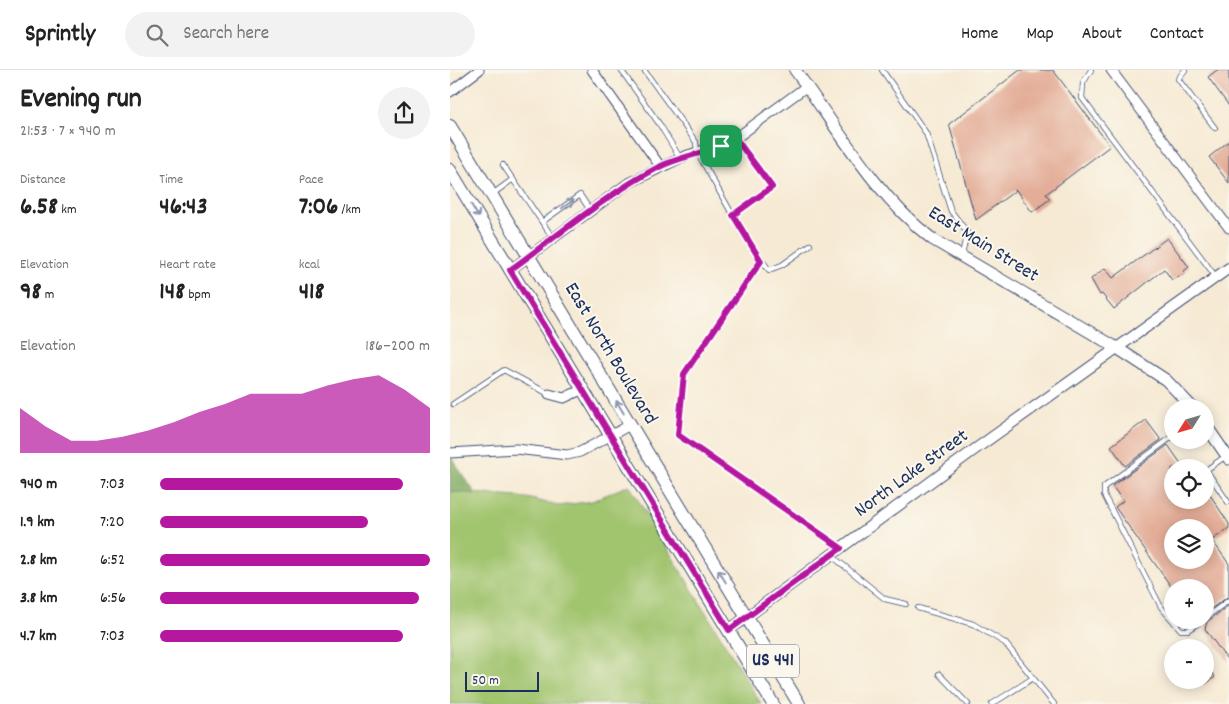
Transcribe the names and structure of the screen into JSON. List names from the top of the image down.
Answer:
{
  "streets": {
    "main road": ["East Main Street", "East North Boulevard", "US 441"],
    "street": ["North Lake Street"]
  },
  "crossings": [
    ["East Main Street", "North Lake Street"],
    ["East North Boulevard", "North Lake Street"]
  ],
  "scale_bar": "50 m",
  "north": "bottom left",
  "page": {
    "header": "Sprintly",
    "search": "Search here",
    "nav": [
      "Home",
      "Map",
      "About",
      "Contact"
    ],
    "heading": ["Evening run", "21:53 · 7 × 940 m"],
    "stats": [
      ["Distance", "6.58 km"],
      ["Time", "46:43"],
      ["Pace", "7:06 /km"],
      ["Elevation", "98 m"],
      ["Heart rate", "148 bpm"],
      ["kcal", "418"]
    ],
    "chart": ["Elevation", "186–200 m"],
    "map_buttons": ["+", "−"],
    "list": [
      {
        "name": "940 m",
        "note": "7:03"
      },
      {
        "name": "1.9 km",
        "note": "7:20"
      },
      {
        "name": "2.8 km",
        "note": "6:52"
      },
      {
        "name": "3.8 km",
        "note": "6:56"
      },
      {
        "name": "4.7 km",
        "note": "7:03"
      }
    ],
    "scale": "50 m"
  }
}
